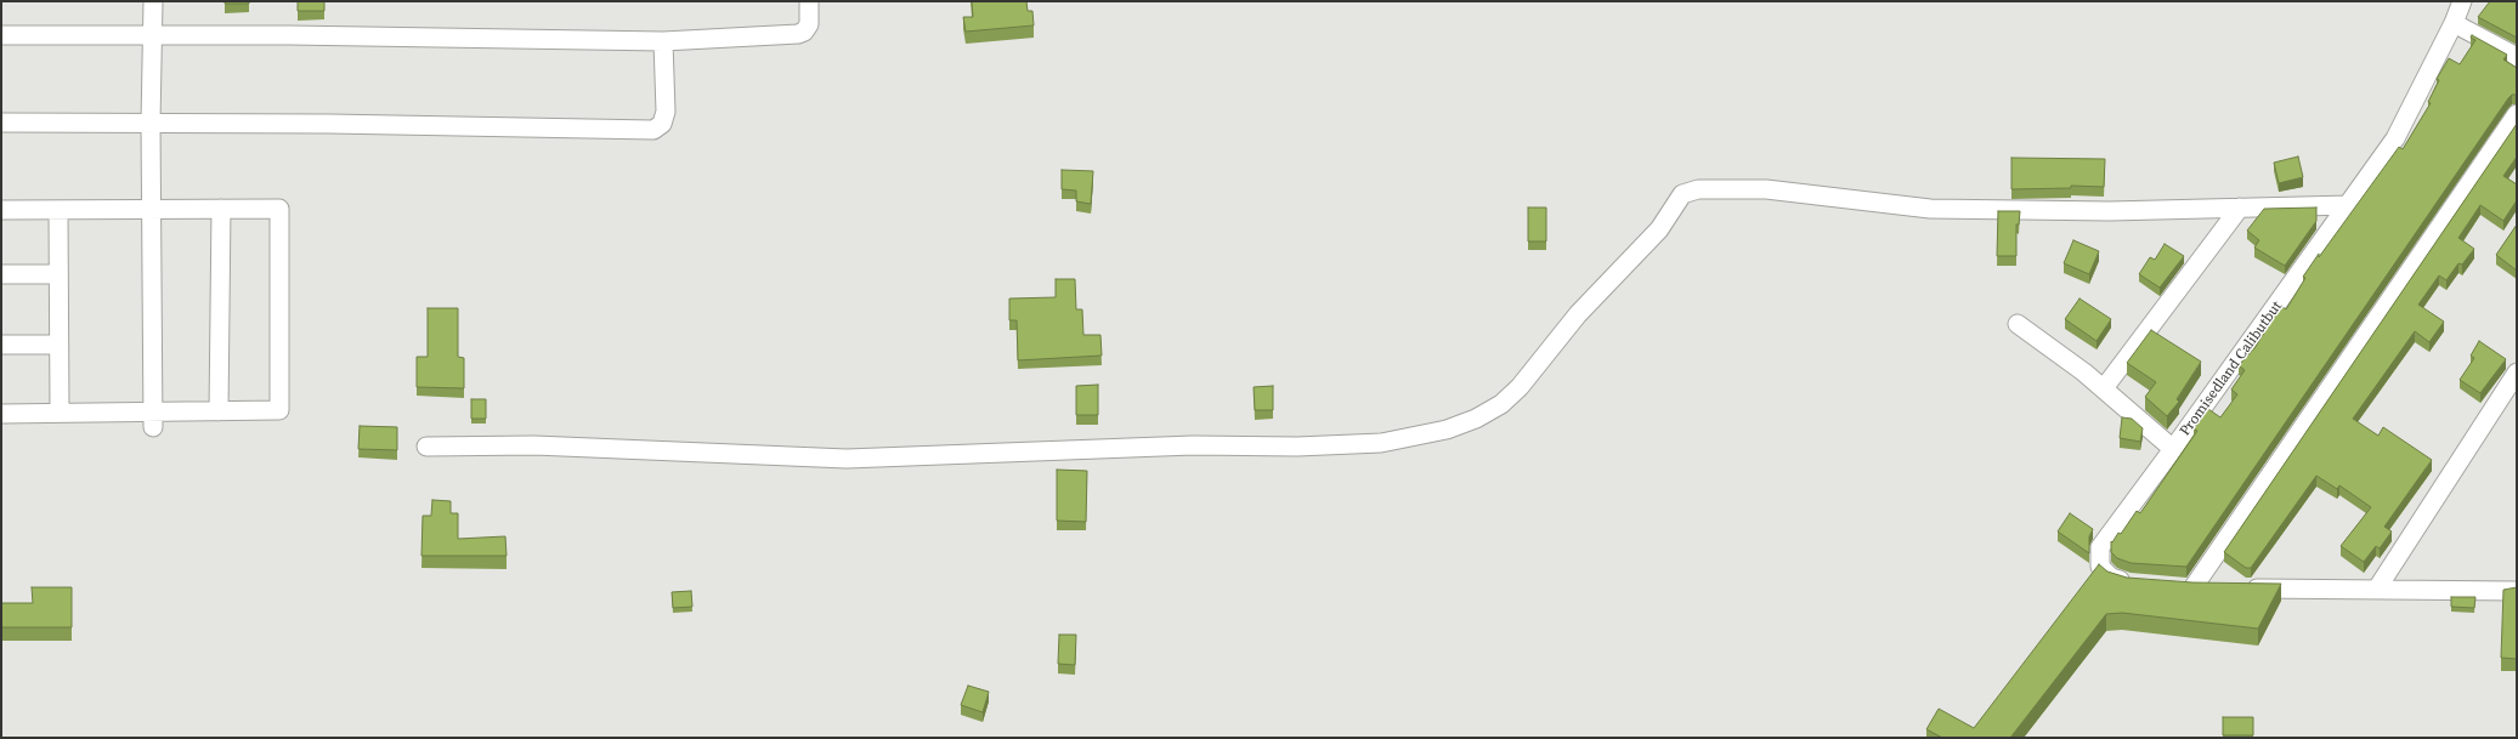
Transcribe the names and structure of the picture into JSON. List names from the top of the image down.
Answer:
{
  "streets": {
    "street": ["Promisedland Calibutbut"]
  }
}
